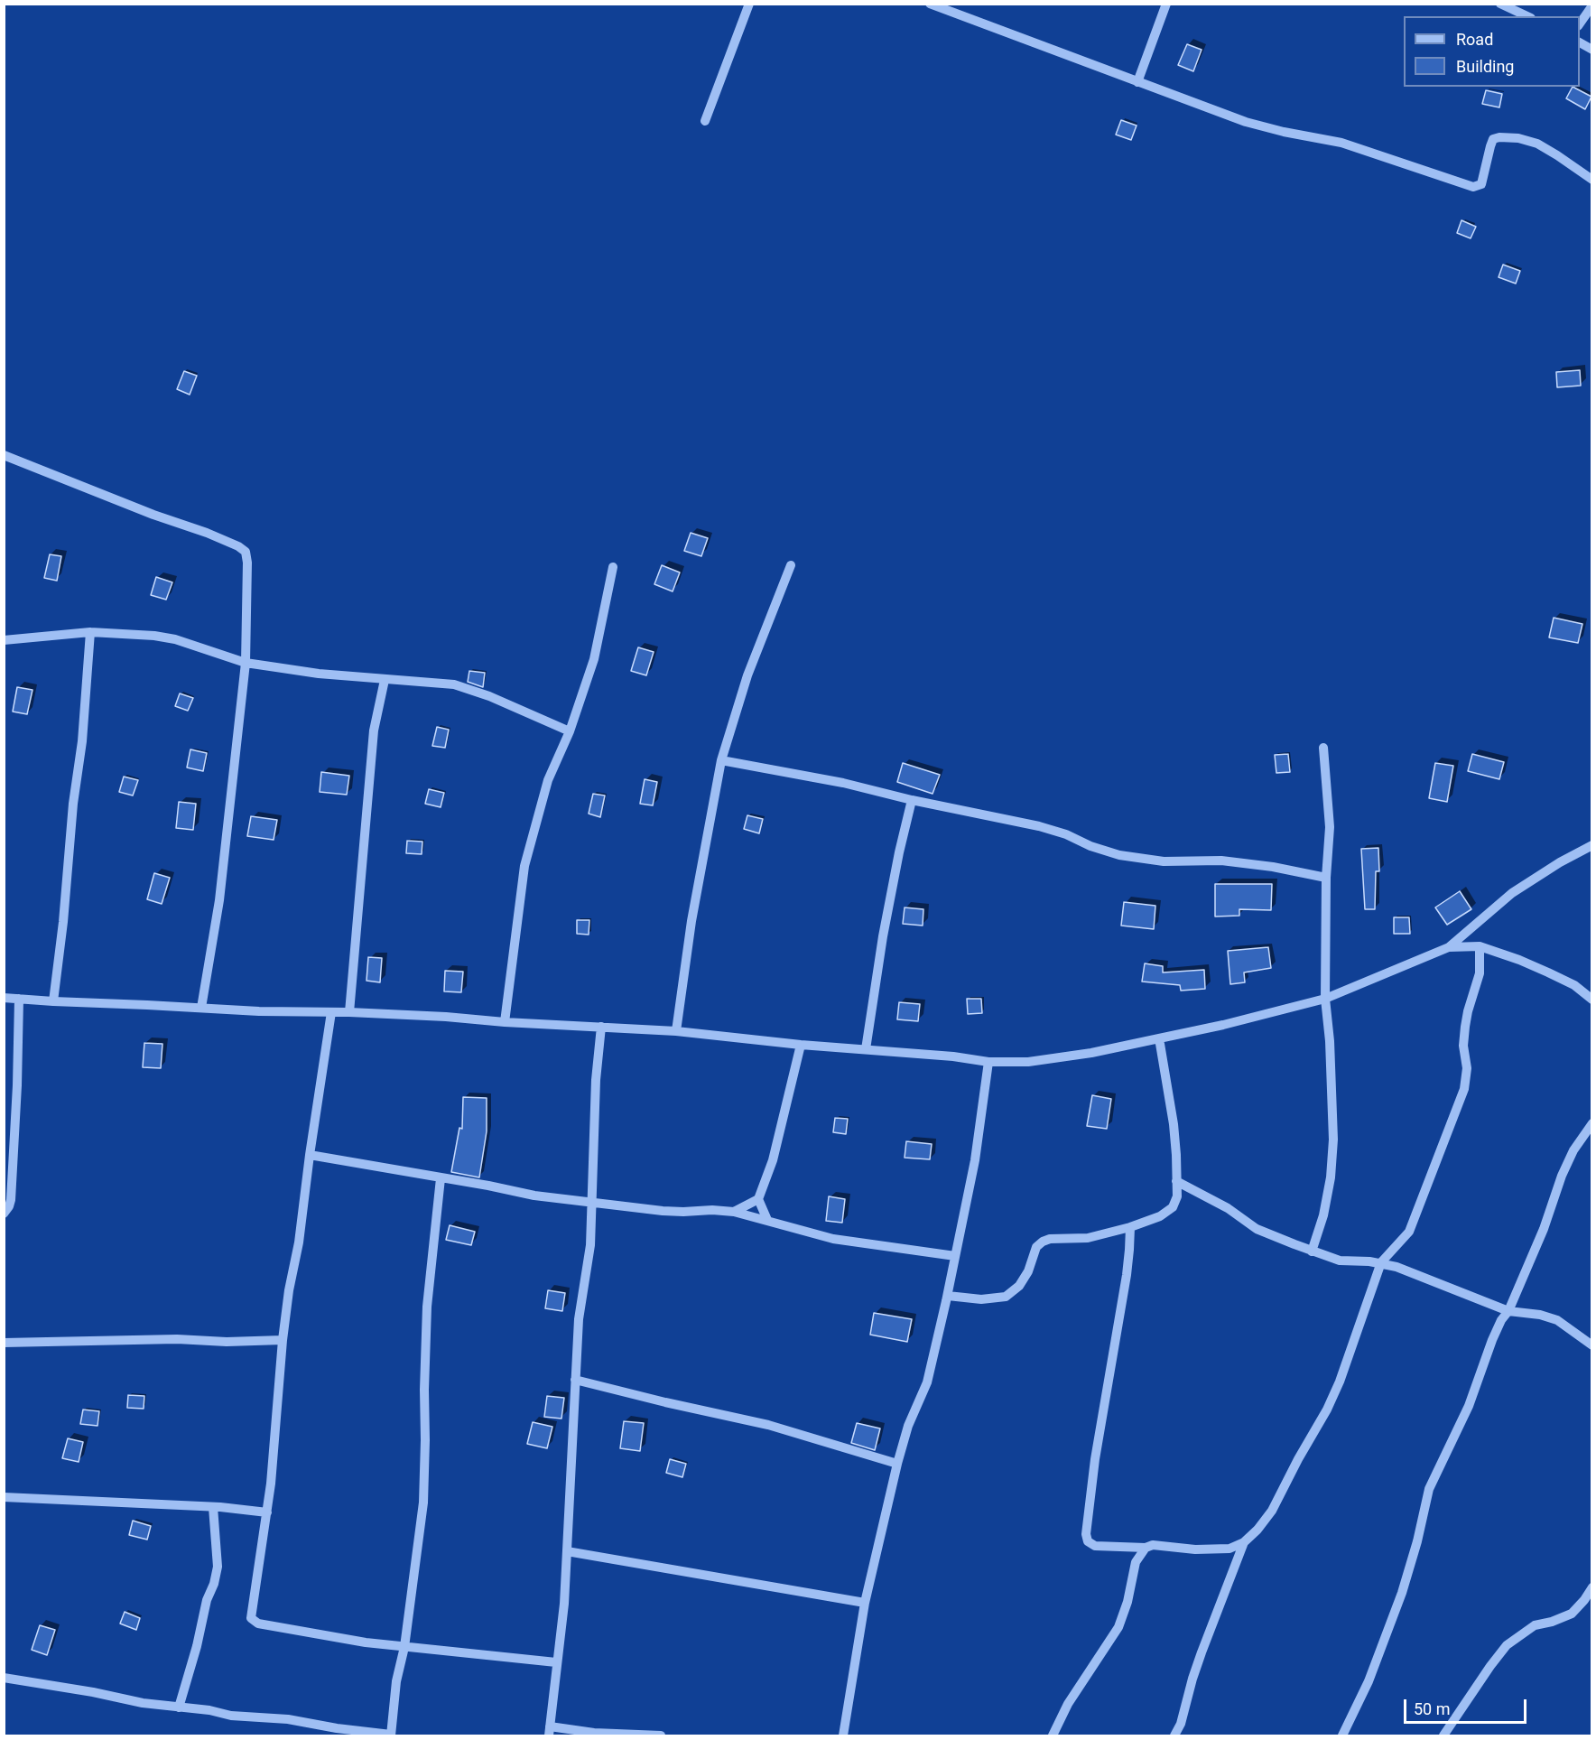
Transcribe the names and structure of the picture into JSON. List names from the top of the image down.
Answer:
{
  "legend": ["Road", "Building"],
  "scale_bar": "50 m"
}
